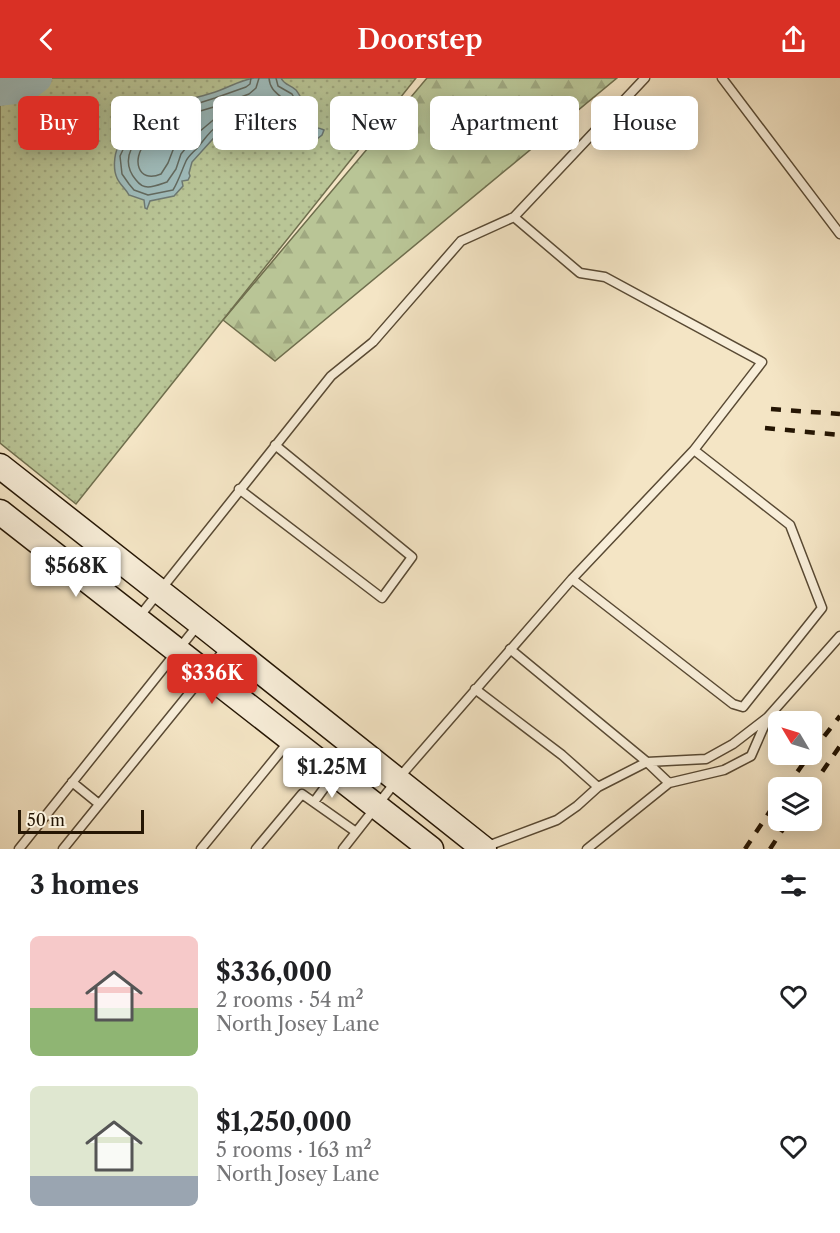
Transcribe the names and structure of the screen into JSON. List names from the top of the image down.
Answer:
{
  "scale_bar": "50 m",
  "north": "top left",
  "page": {
    "header": "Doorstep",
    "chip": [
      "Buy",
      "Rent",
      "Filters",
      "New",
      "Apartment",
      "House"
    ],
    "price": ["$568K", "$336K", "$1.25M"],
    "scale": "50 m",
    "heading": "3 homes",
    "list": [
      {
        "name": "$336,000",
        "note": "2 rooms · 54 m² · North Josey Lane"
      },
      {
        "name": "$1,250,000",
        "note": "5 rooms · 163 m² · North Josey Lane"
      }
    ]
  }
}
